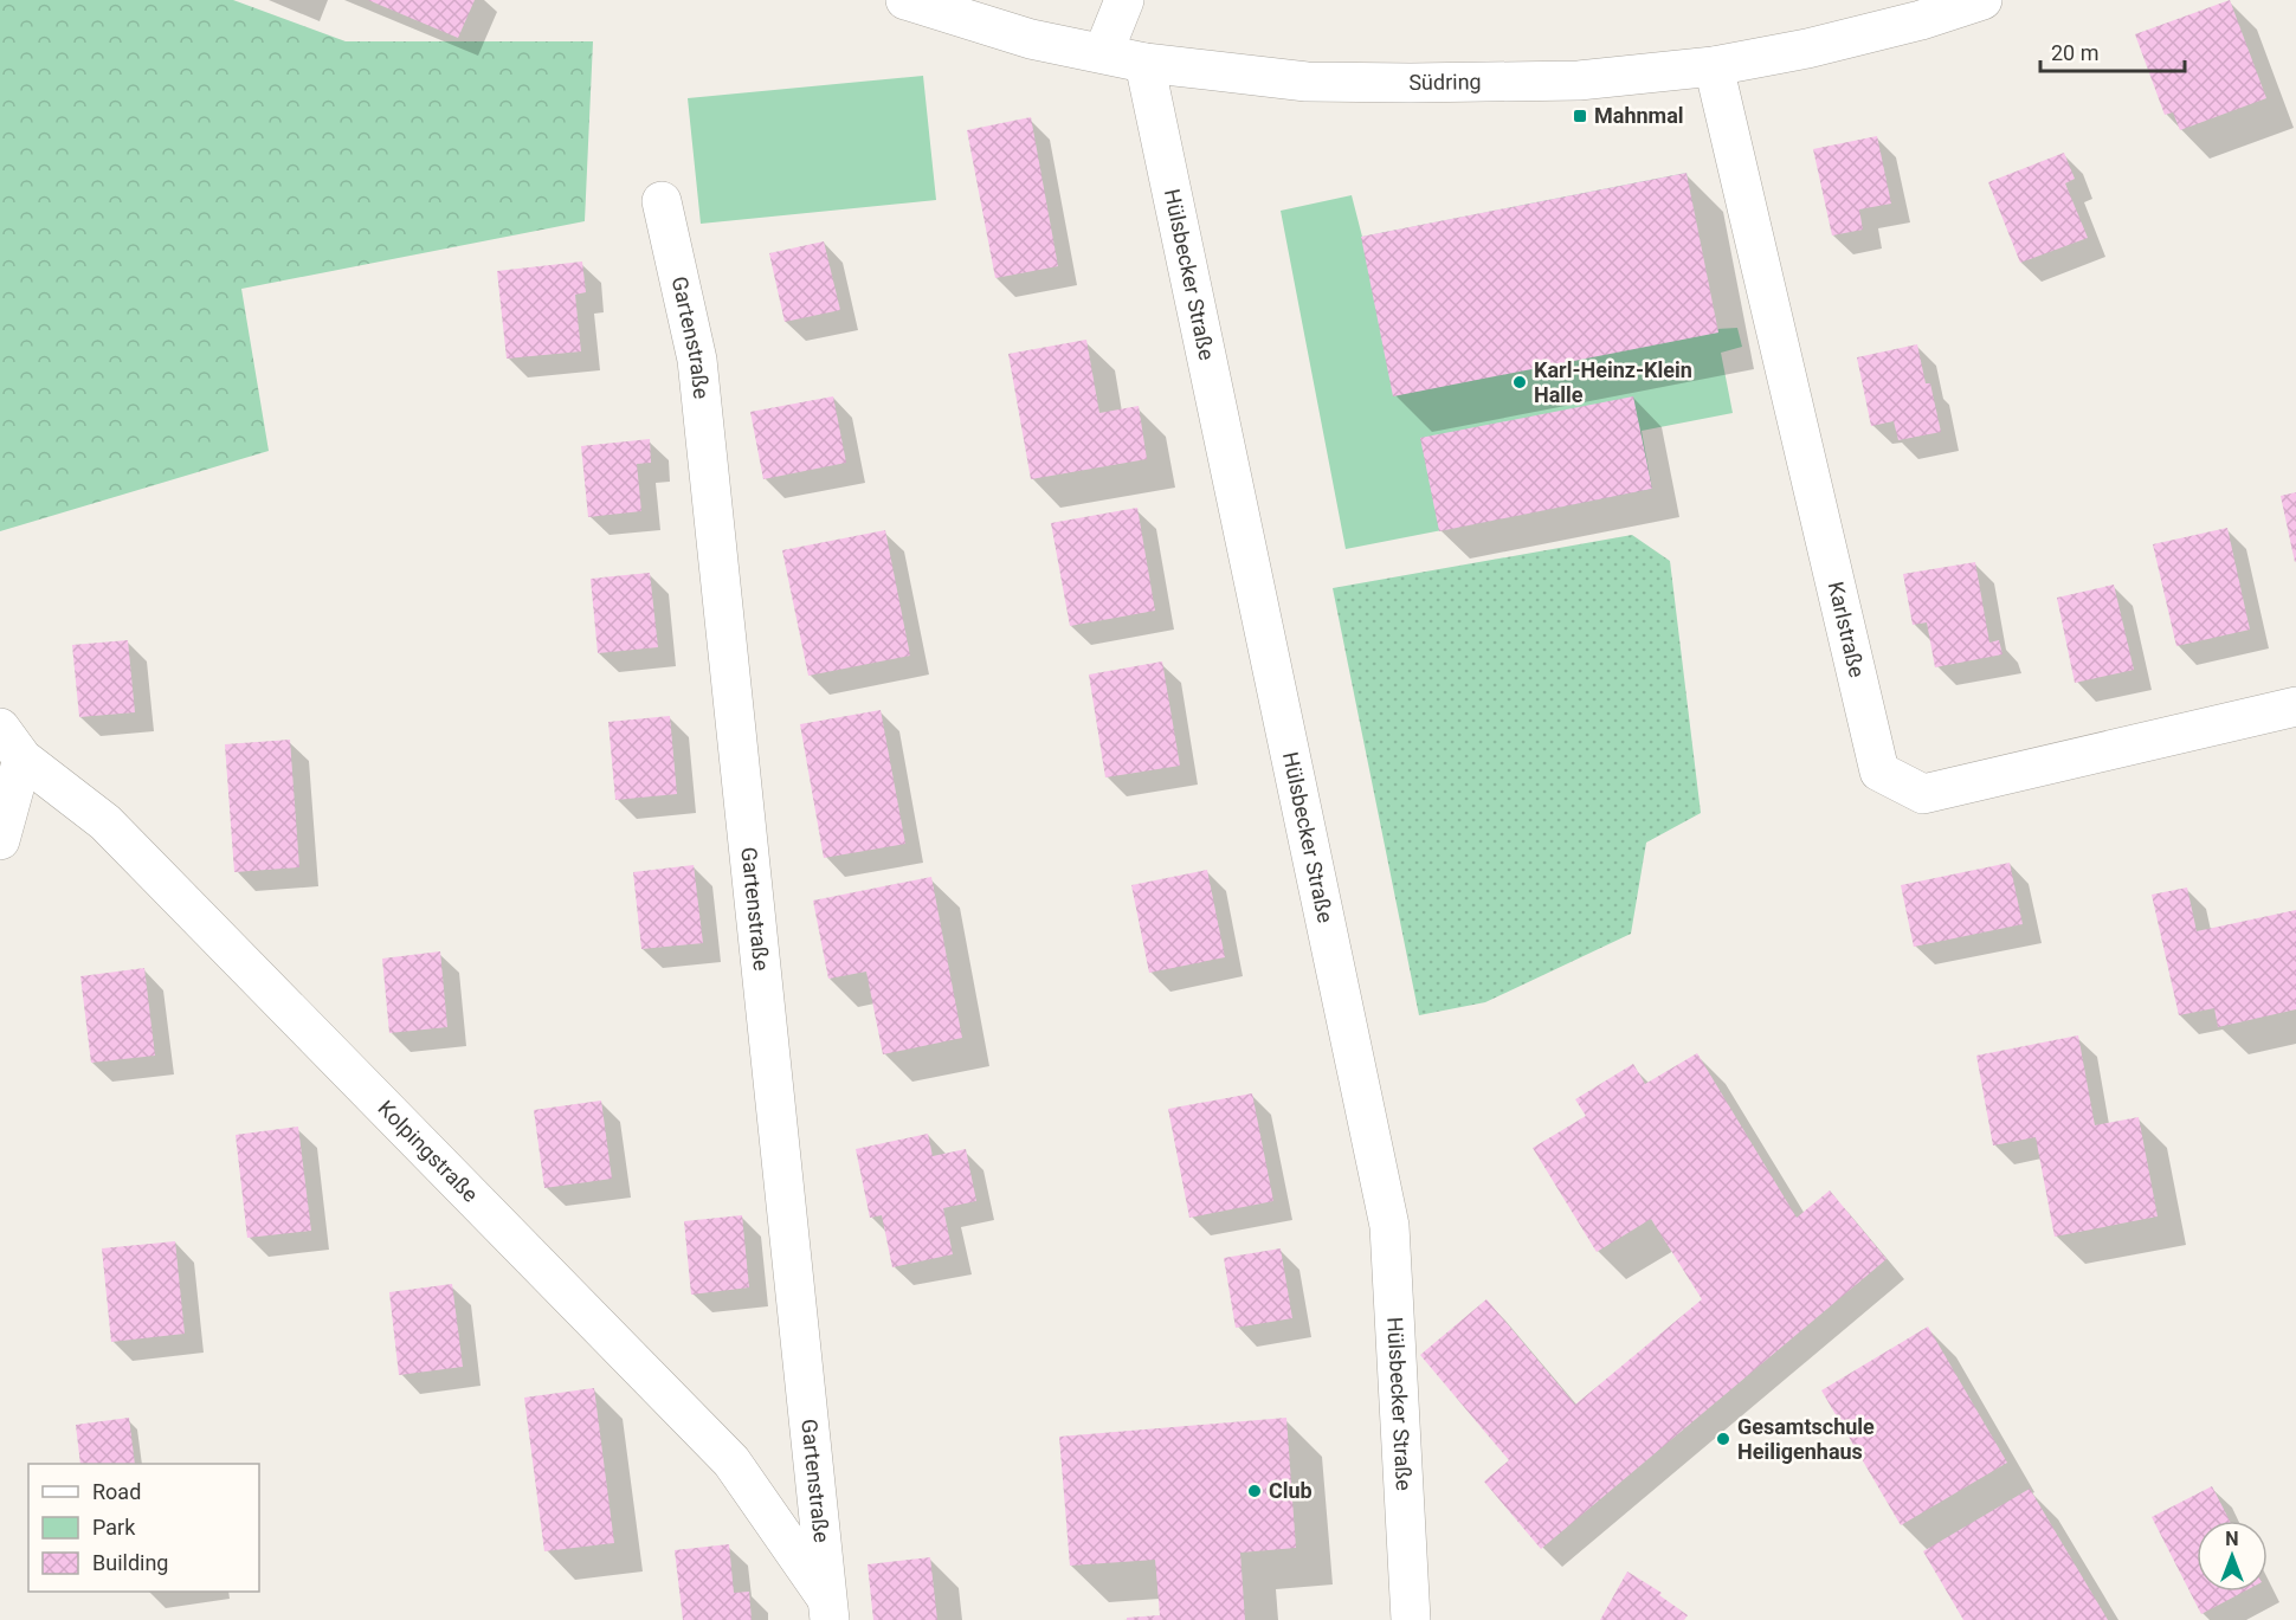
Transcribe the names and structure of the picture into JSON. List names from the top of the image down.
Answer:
{
  "streets": {
    "street": [
      "Südring",
      "Hülsbecker Straße",
      "Gartenstraße",
      "Karlstraße",
      "Kolpingstraße"
    ]
  },
  "crossings": [
    ["Südring", "Hülsbecker Straße"],
    ["Südring", "Karlstraße"],
    ["Gartenstraße", "Kolpingstraße"]
  ],
  "places": {
    "transit": ["Mahnmal"],
    "other": ["Karl-Heinz-Klein Halle", "Gesamtschule Heiligenhaus", "Club"]
  },
  "legend": ["Road", "Park", "Building"],
  "scale_bar": "20 m",
  "north": "top"
}
